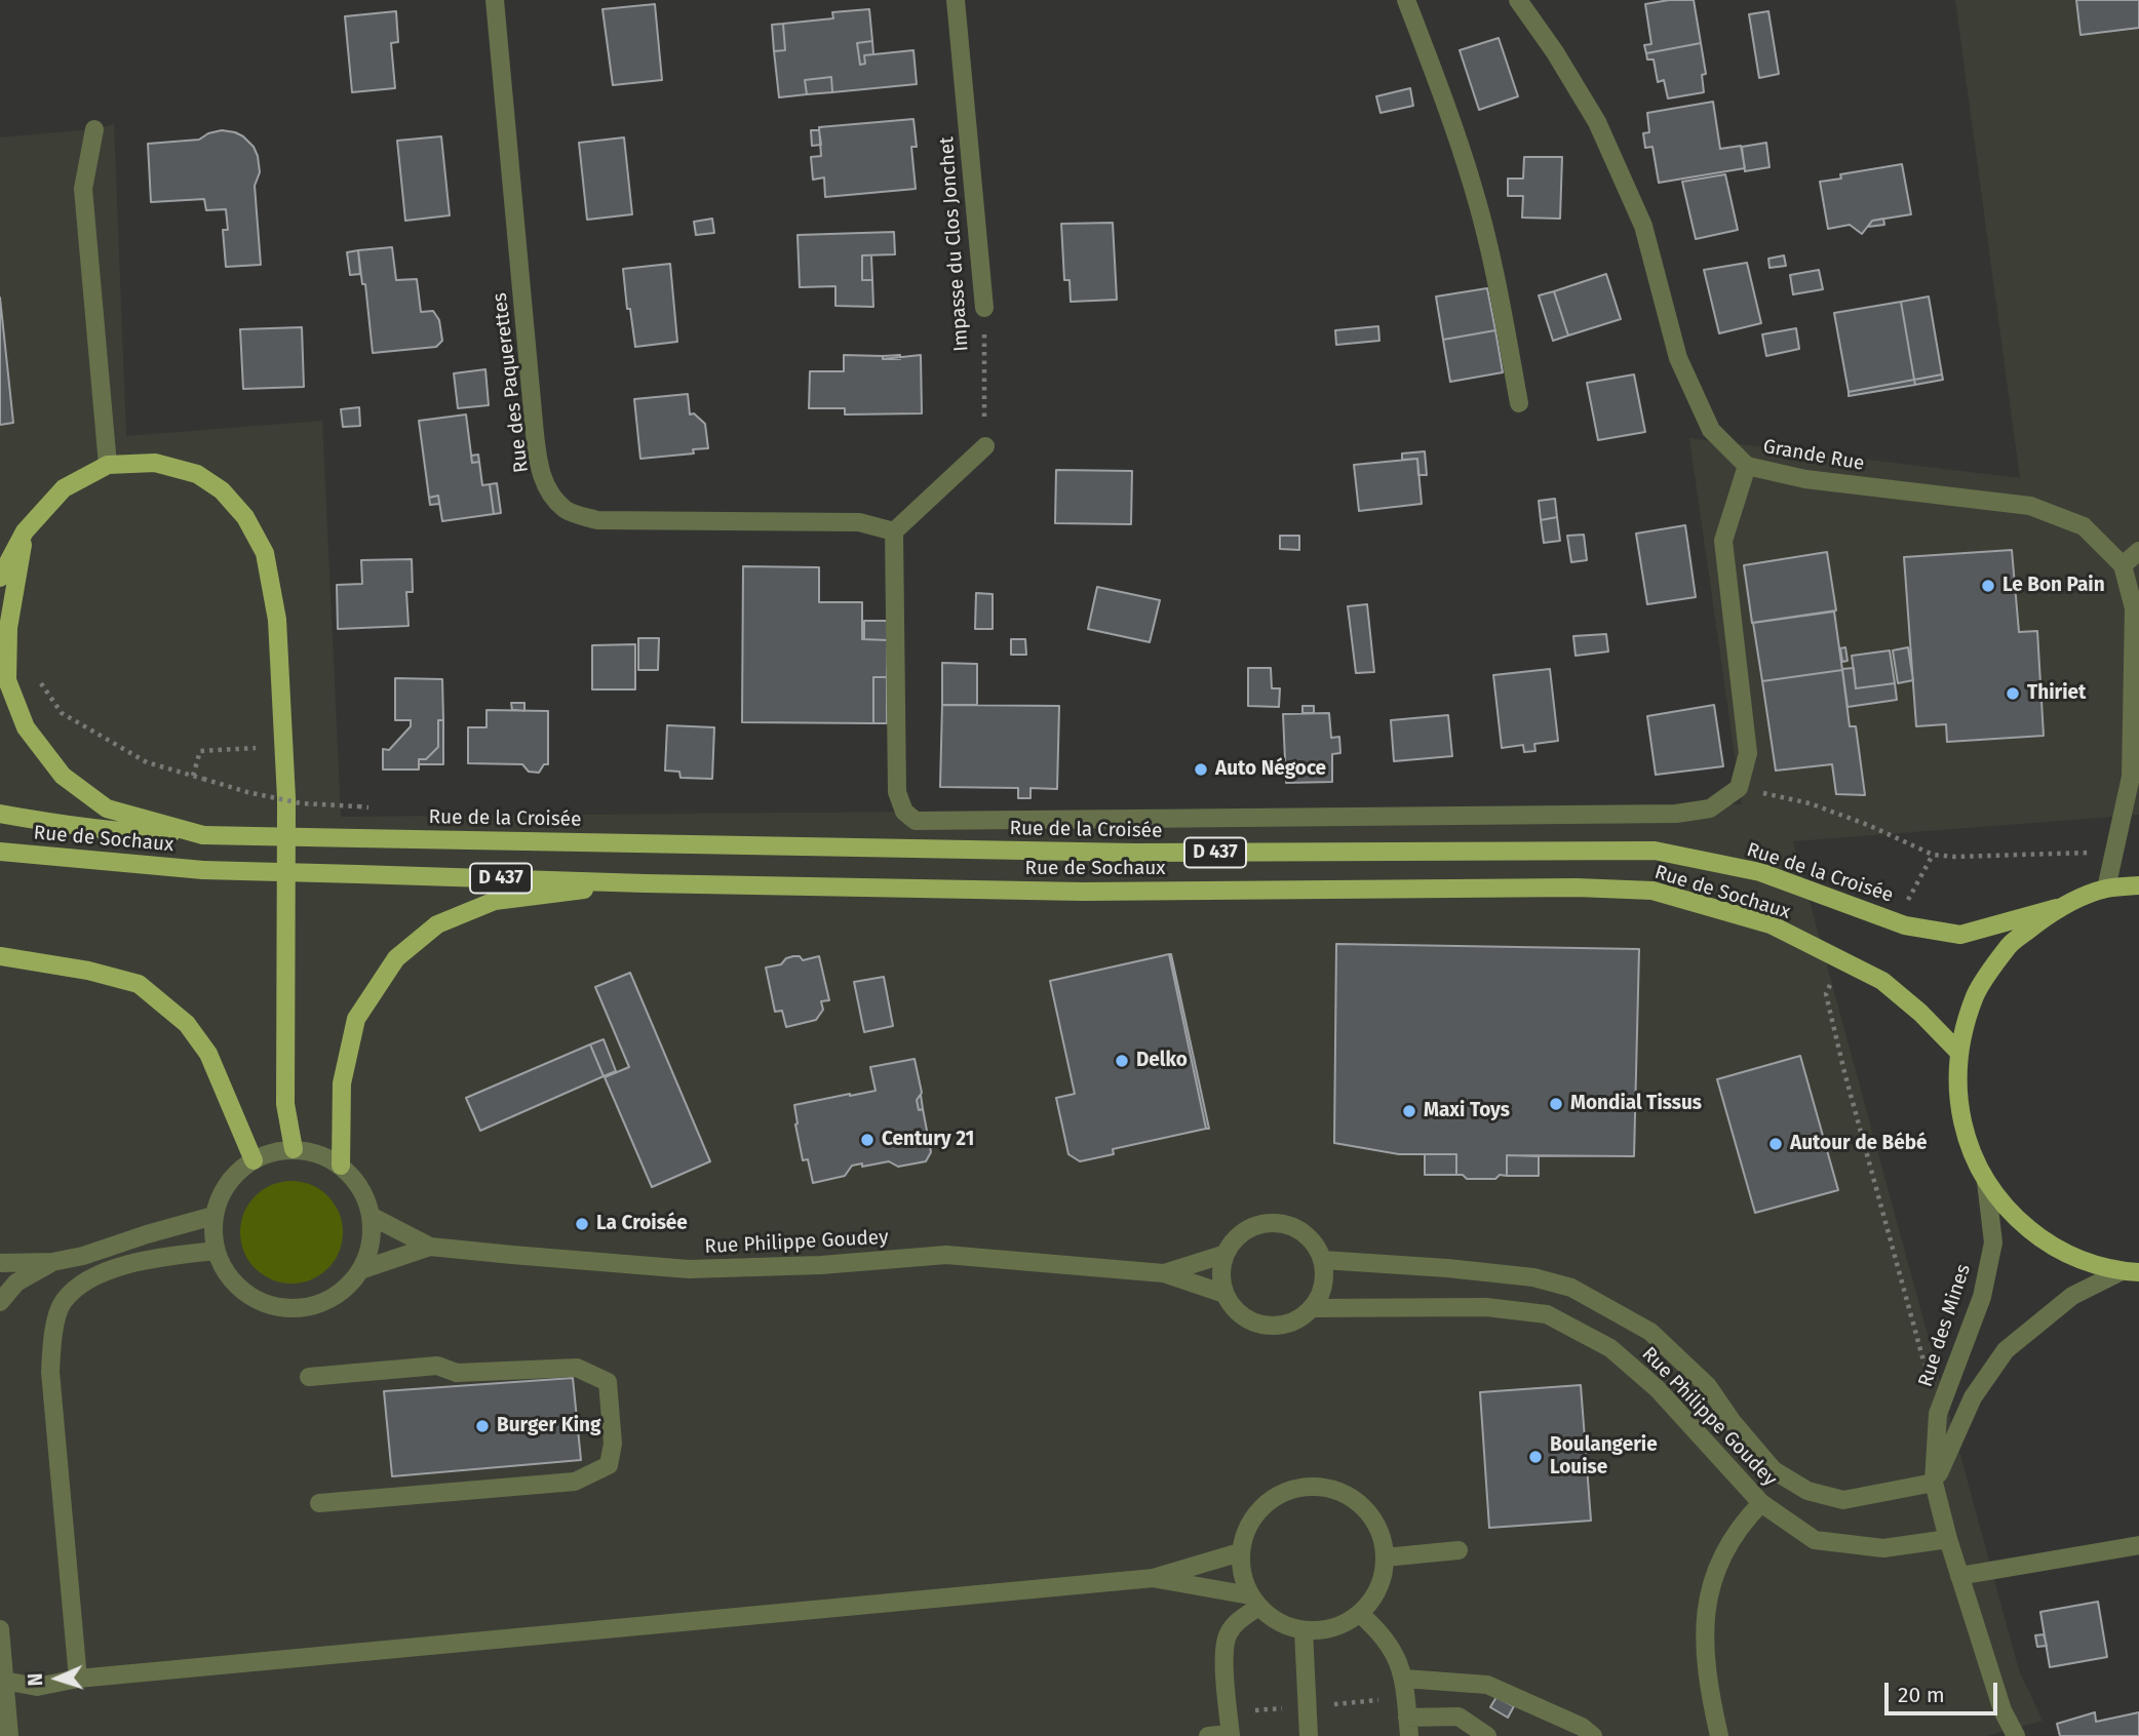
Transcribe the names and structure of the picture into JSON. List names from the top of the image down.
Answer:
{
  "streets": {
    "main road": ["Rue de la Croisée", "Rue de Sochaux", "D 437"],
    "street": [
      "Impasse du Clos Jonchet",
      "Rue des Paquerettes",
      "Grande Rue",
      "Rue Philippe Goudey",
      "Rue des Mines"
    ]
  },
  "crossings": [
    ["Rue de la Croisée", "D 437"],
    ["Rue Philippe Goudey", "Rue des Mines"]
  ],
  "places": [
    "Le Bon Pain",
    "Thiriet",
    "Auto Négoce",
    "Delko",
    "Mondial Tissus",
    "Maxi Toys",
    "Century 21",
    "Autour de Bébé",
    "La Croisée",
    "Burger King",
    "Boulangerie Louise"
  ],
  "scale_bar": "20 m",
  "north": "left"
}
